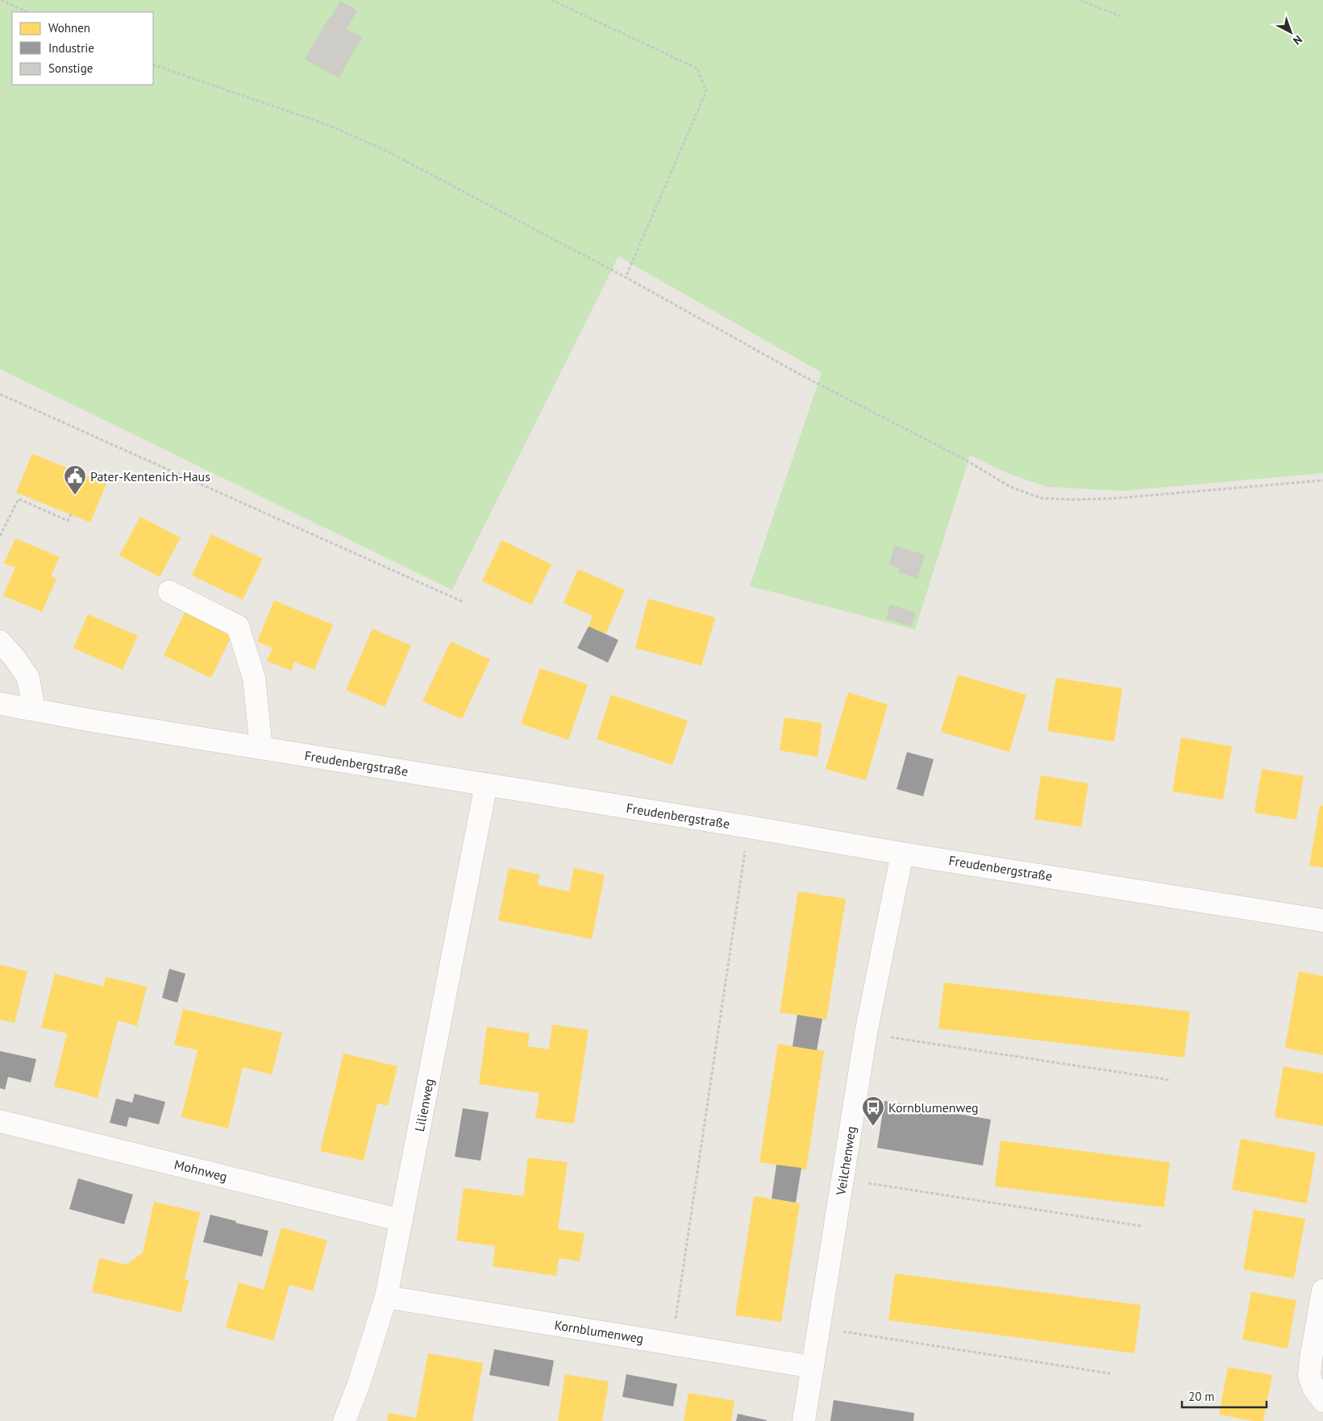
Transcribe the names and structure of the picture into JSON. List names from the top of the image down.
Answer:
{
  "streets": {
    "street": [
      "Freudenbergstraße",
      "Lilienweg",
      "Veilchenweg",
      "Mohnweg",
      "Kornblumenweg"
    ]
  },
  "crossings": [
    ["Freudenbergstraße", "Lilienweg"],
    ["Freudenbergstraße", "Veilchenweg"],
    ["Lilienweg", "Mohnweg"],
    ["Lilienweg", "Kornblumenweg"],
    ["Veilchenweg", "Kornblumenweg"]
  ],
  "places": {
    "public building": ["Pater-Kentenich-Haus"],
    "bus stop": ["Kornblumenweg"]
  },
  "legend": ["Wohnen", "Industrie", "Sonstige"],
  "scale_bar": "20 m",
  "north": "bottom right"
}
